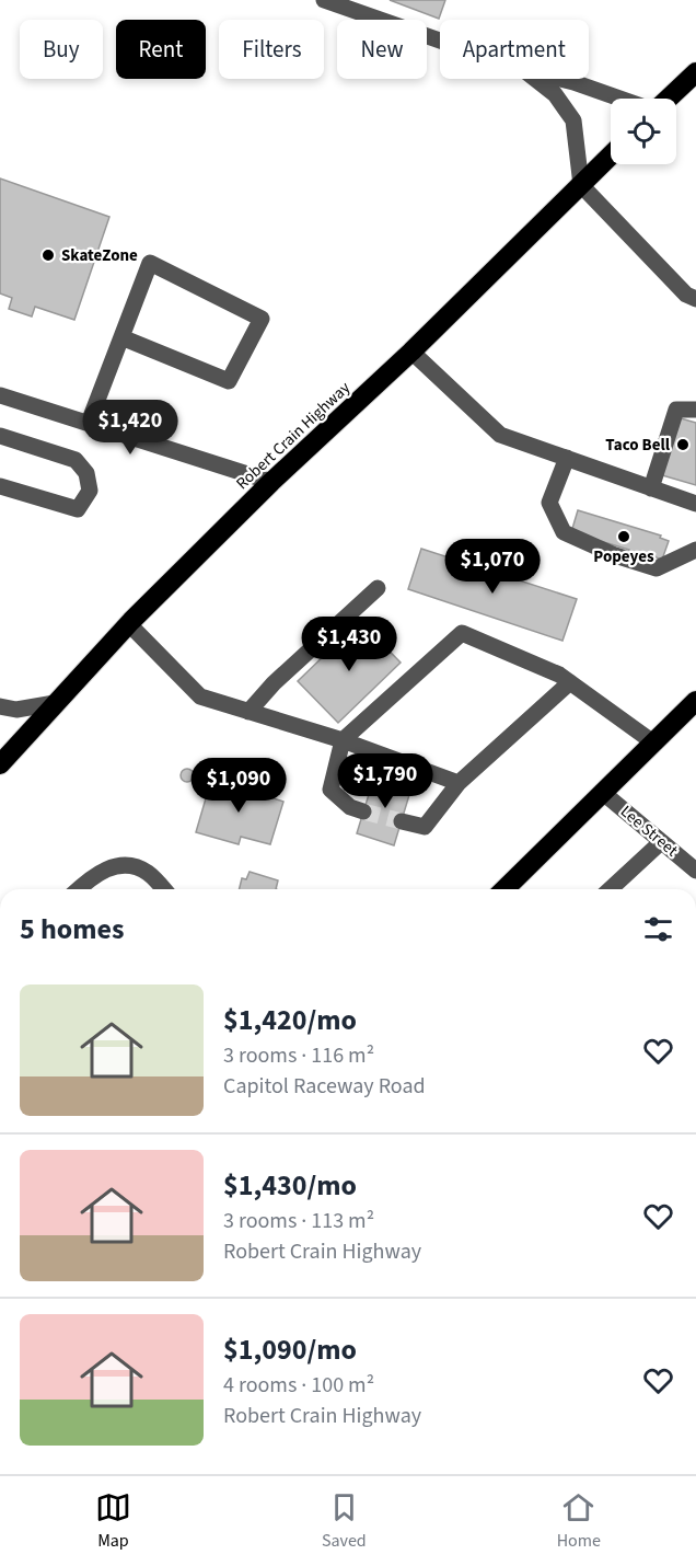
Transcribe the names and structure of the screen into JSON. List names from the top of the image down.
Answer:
{
  "streets": {
    "highway": ["Robert Crain Highway"],
    "street": ["Lee Street"]
  },
  "places": ["SkateZone", "Taco Bell", "Popeyes"],
  "page": {
    "chip": [
      "Buy",
      "Rent",
      "Filters",
      "New",
      "Apartment"
    ],
    "price": [
      "$1,420",
      "$1,070",
      "$1,430",
      "$1,790",
      "$1,090"
    ],
    "heading": "5 homes",
    "list": [
      {
        "name": "$1,420/mo",
        "note": "3 rooms · 116 m² · Capitol Raceway Road"
      },
      {
        "name": "$1,430/mo",
        "note": "3 rooms · 113 m² · Robert Crain Highway"
      },
      {
        "name": "$1,090/mo",
        "note": "4 rooms · 100 m² · Robert Crain Highway"
      }
    ],
    "tabs": ["Map", "Saved", "Home"]
  }
}
